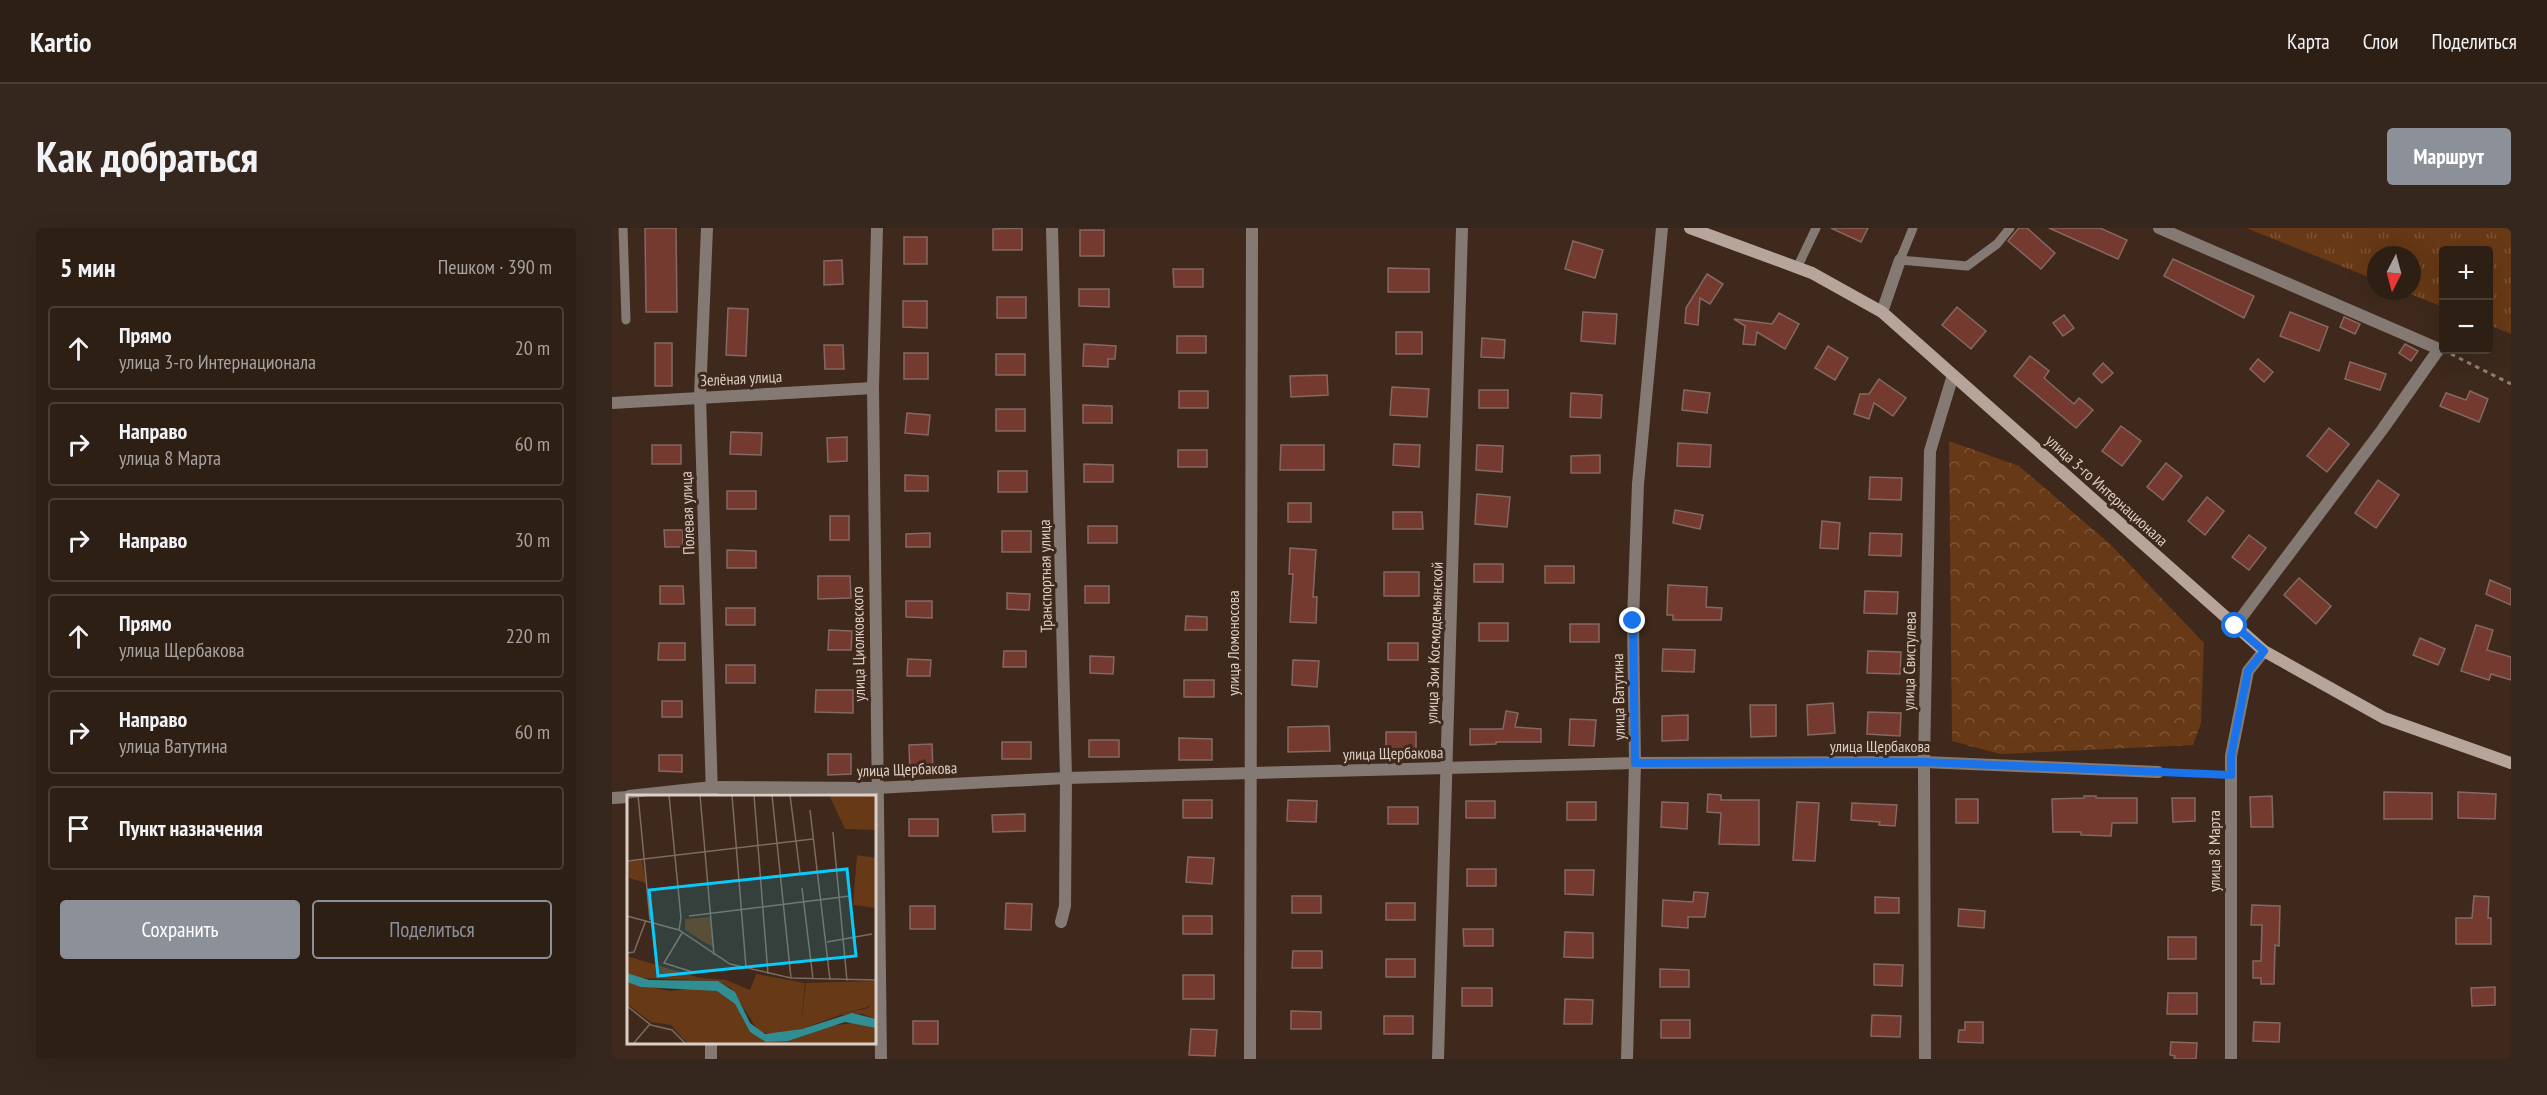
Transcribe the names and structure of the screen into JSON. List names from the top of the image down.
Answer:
{
  "streets": {
    "main road": ["улица 3-го Интернационала"],
    "street": [
      "Зелёная улица",
      "Полевая улица",
      "Транспортная улица",
      "улица Ломоносова",
      "улица Зои Космодемьянской",
      "улица Циолковского",
      "улица Свистулева",
      "улица Ватутина",
      "улица Щербакова",
      "улица 8 Марта"
    ]
  },
  "crossings": [
    ["Зелёная улица", "Полевая улица"],
    ["Зелёная улица", "улица Циолковского"],
    ["улица 3-го Интернационала", "улица Свистулева"],
    ["улица 3-го Интернационала", "улица 8 Марта"],
    ["Полевая улица", "улица Щербакова"],
    ["Транспортная улица", "улица Щербакова"],
    ["улица Ломоносова", "улица Щербакова"],
    ["улица Зои Космодемьянской", "улица Щербакова"],
    ["улица Циолковского", "улица Щербакова"],
    ["улица Свистулева", "улица Щербакова"],
    ["улица Ватутина", "улица Щербакова"]
  ],
  "north": "bottom",
  "page": {
    "header": "Kartio",
    "nav": ["Карта", "Слои", "Поделиться"],
    "buttons": [
      "Маршрут",
      ["Сохранить", "Поделиться"]
    ],
    "title": "Как добраться",
    "heading": ["5 мин", "Пешком · 390 m"],
    "map_buttons": ["+", "−"],
    "list": [
      ["Прямо", "улица 3-го Интернационала", "20 m"],
      ["Направо", "улица 8 Марта", "60 m"],
      ["Направо", "30 m"],
      ["Прямо", "улица Щербакова", "220 m"],
      ["Направо", "улица Ватутина", "60 m"],
      "Пункт назначения"
    ]
  }
}
